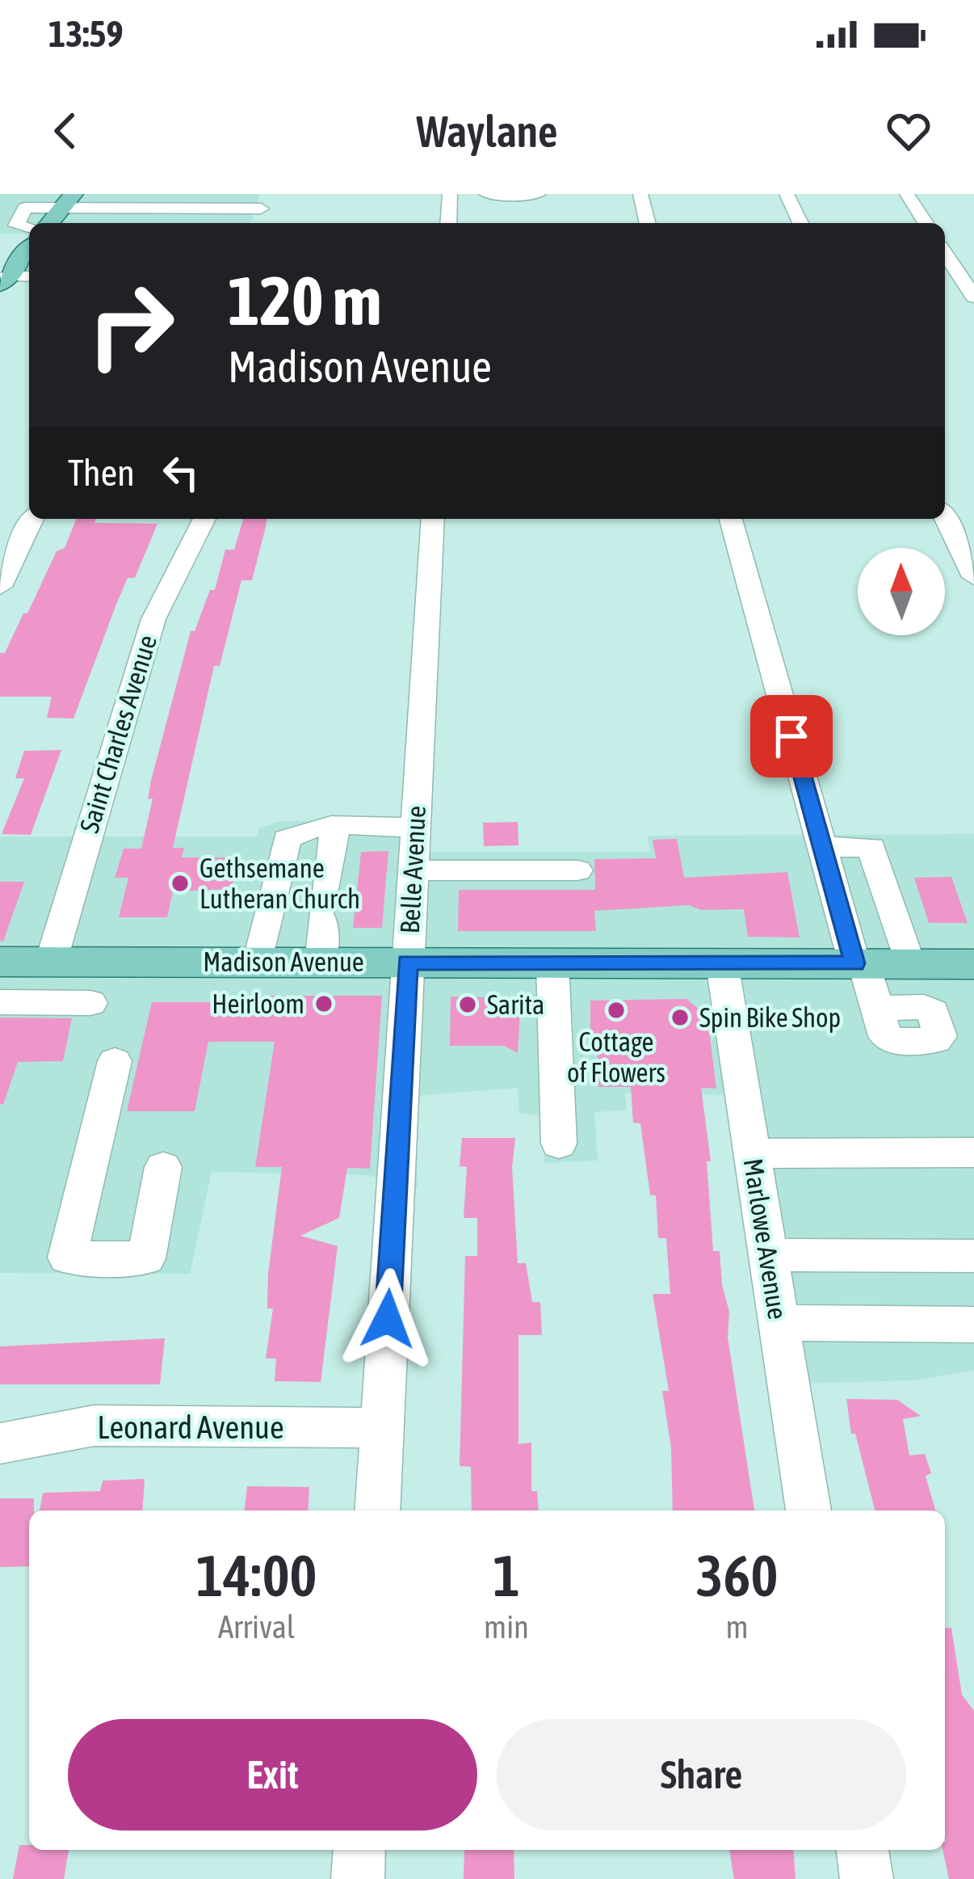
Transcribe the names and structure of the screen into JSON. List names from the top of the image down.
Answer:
{
  "streets": {
    "main road": ["Madison Avenue"],
    "street": [
      "Saint Charles Avenue",
      "Belle Avenue",
      "Marlowe Avenue",
      "Leonard Avenue"
    ]
  },
  "crossings": [
    ["Saint Charles Avenue", "Madison Avenue"],
    ["Belle Avenue", "Madison Avenue"],
    ["Belle Avenue", "Leonard Avenue"],
    ["Madison Avenue", "Marlowe Avenue"]
  ],
  "places": [
    "Gethsemane Lutheran Church",
    "Heirloom",
    "Sarita",
    "Cottage of Flowers",
    "Spin Bike Shop"
  ],
  "north": "top",
  "page": {
    "status": "13:59",
    "header": "Waylane",
    "turn": ["120 m", "Madison Avenue"],
    "then": "Then",
    "eta": [
      "14:00",
      "Arrival",
      "1",
      "min",
      "360",
      "m"
    ],
    "buttons": ["Exit", "Share"]
  }
}
